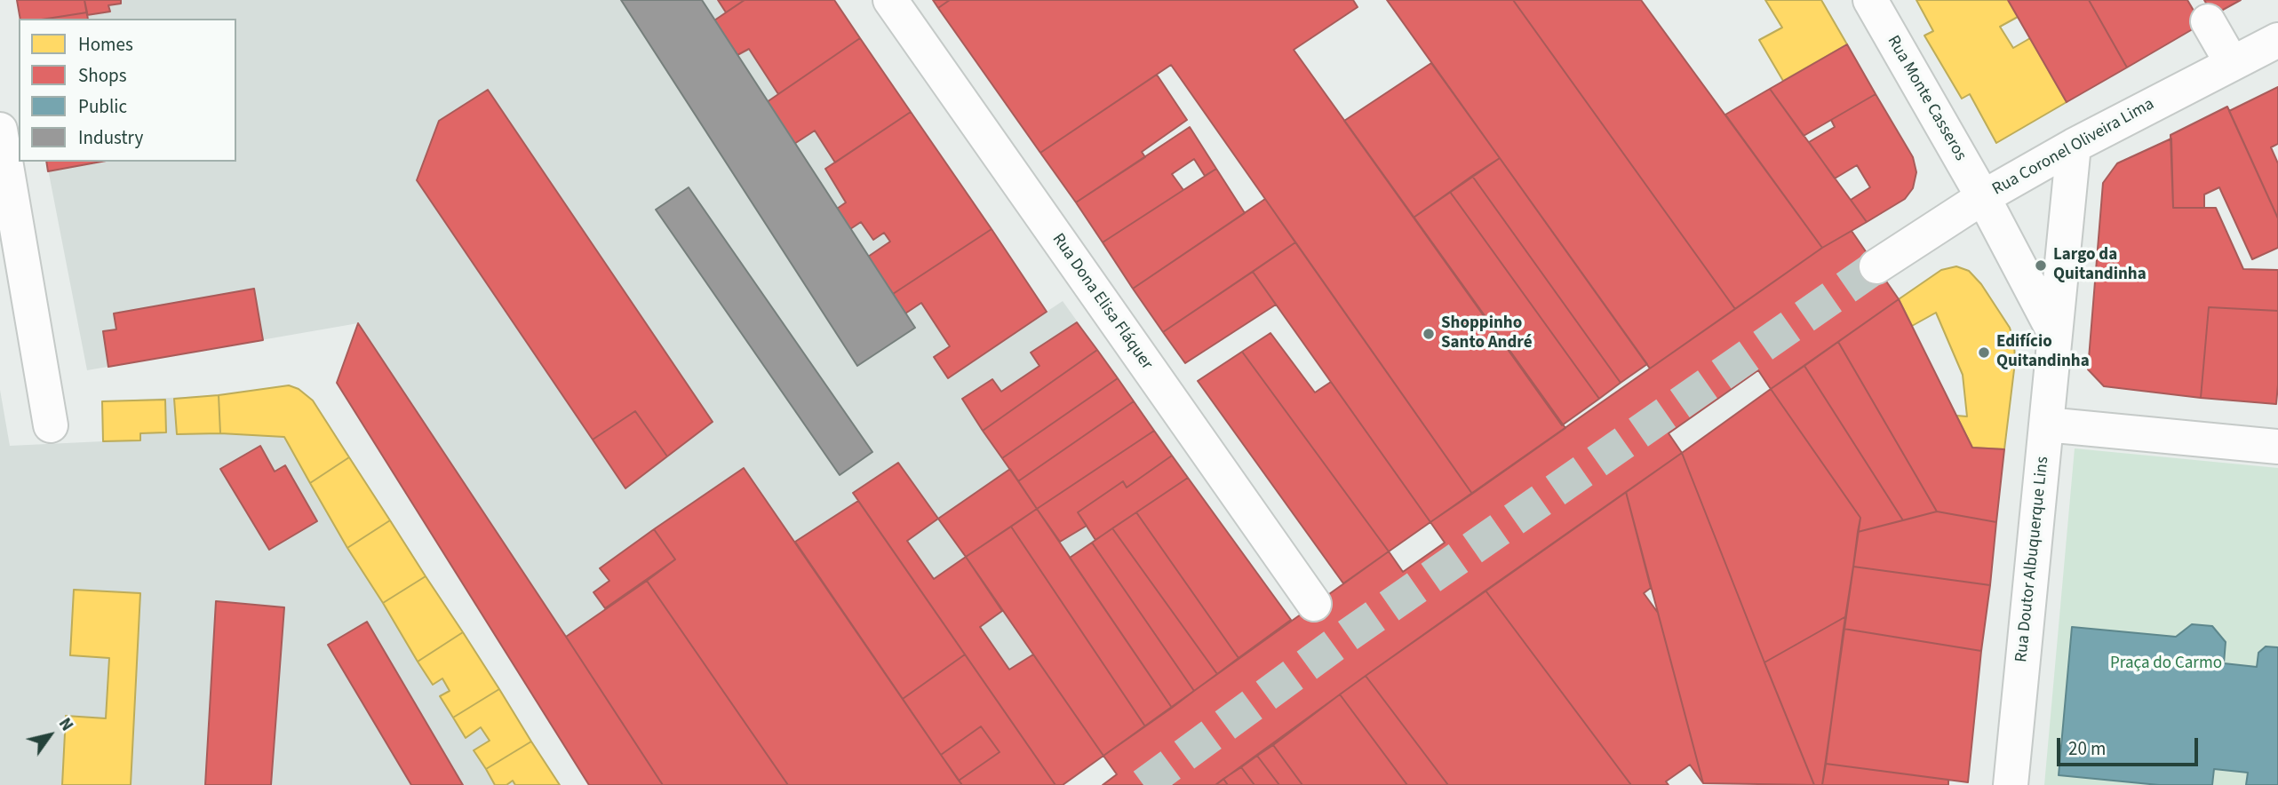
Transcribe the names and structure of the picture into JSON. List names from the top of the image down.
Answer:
{
  "streets": {
    "street": [
      "Rua Monte Casseros",
      "Rua Coronel Oliveira Lima",
      "Rua Dona Elisa Fláquer",
      "Rua Doutor Albuquerque Lins"
    ]
  },
  "crossings": [
    ["Rua Monte Casseros", "Rua Coronel Oliveira Lima"]
  ],
  "parks": ["Praça do Carmo"],
  "places": ["Largo da Quitandinha", "Shoppinho Santo André", "Edifício Quitandinha"],
  "legend": [
    "Homes",
    "Shops",
    "Public",
    "Industry"
  ],
  "scale_bar": "20 m",
  "north": "top right"
}
